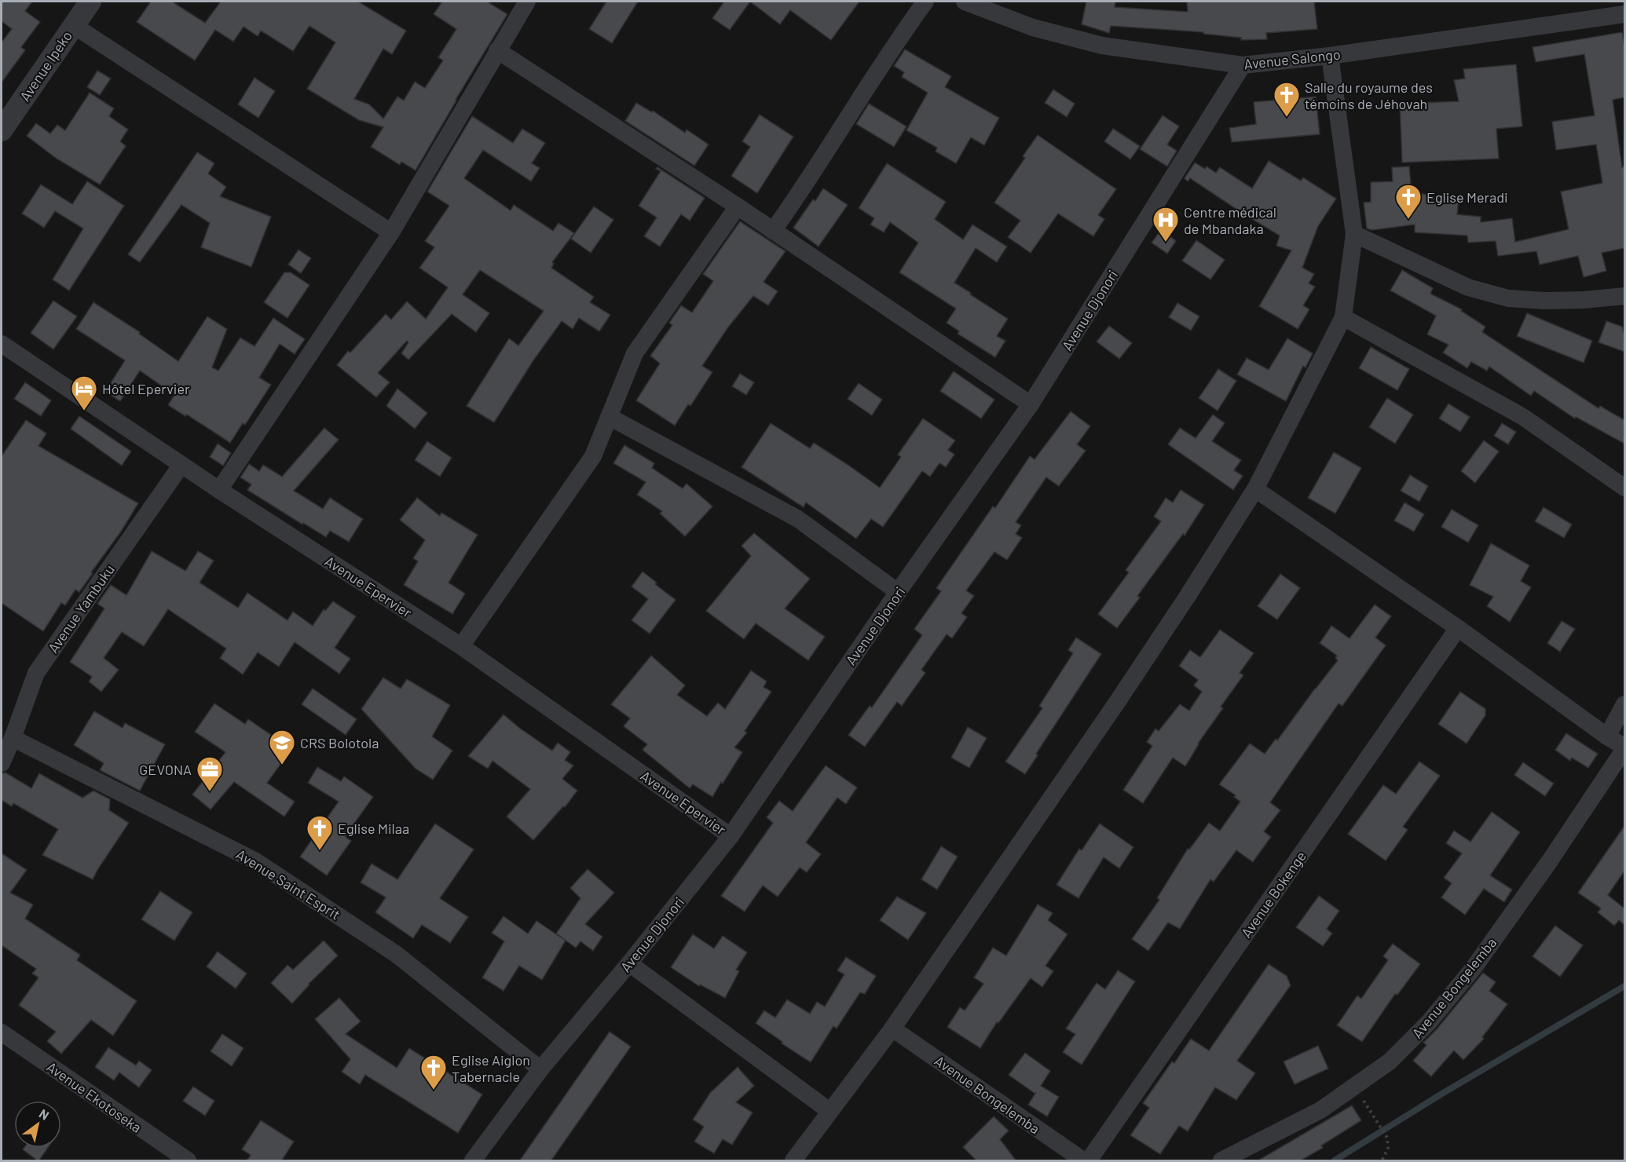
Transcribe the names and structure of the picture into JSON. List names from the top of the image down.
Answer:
{
  "streets": {
    "street": [
      "Avenue Salongo",
      "Avenue Ipeko",
      "Avenue Djonori",
      "Avenue Epervier",
      "Avenue Yambuku",
      "Avenue Saint Esprit",
      "Avenue Bokenge",
      "Avenue Bongelemba",
      "Avenue Ekotoseka"
    ]
  },
  "crossings": [
    ["Avenue Salongo", "Avenue Djonori"],
    ["Avenue Djonori", "Avenue Epervier"],
    ["Avenue Djonori", "Avenue Saint Esprit"],
    ["Avenue Epervier", "Avenue Yambuku"],
    ["Avenue Yambuku", "Avenue Saint Esprit"]
  ],
  "places": {
    "church": [
      "Salle du royaume des témoins de Jéhovah",
      "Eglise Meradi",
      "Eglise Milaa",
      "Eglise Aiglon Tabernacle"
    ],
    "hospital": ["Centre médical de Mbandaka"],
    "hotel": ["Hôtel Epervier"],
    "school or university": ["CRS Bolotola"],
    "office": ["GEVONA"]
  },
  "north": "top right"
}
